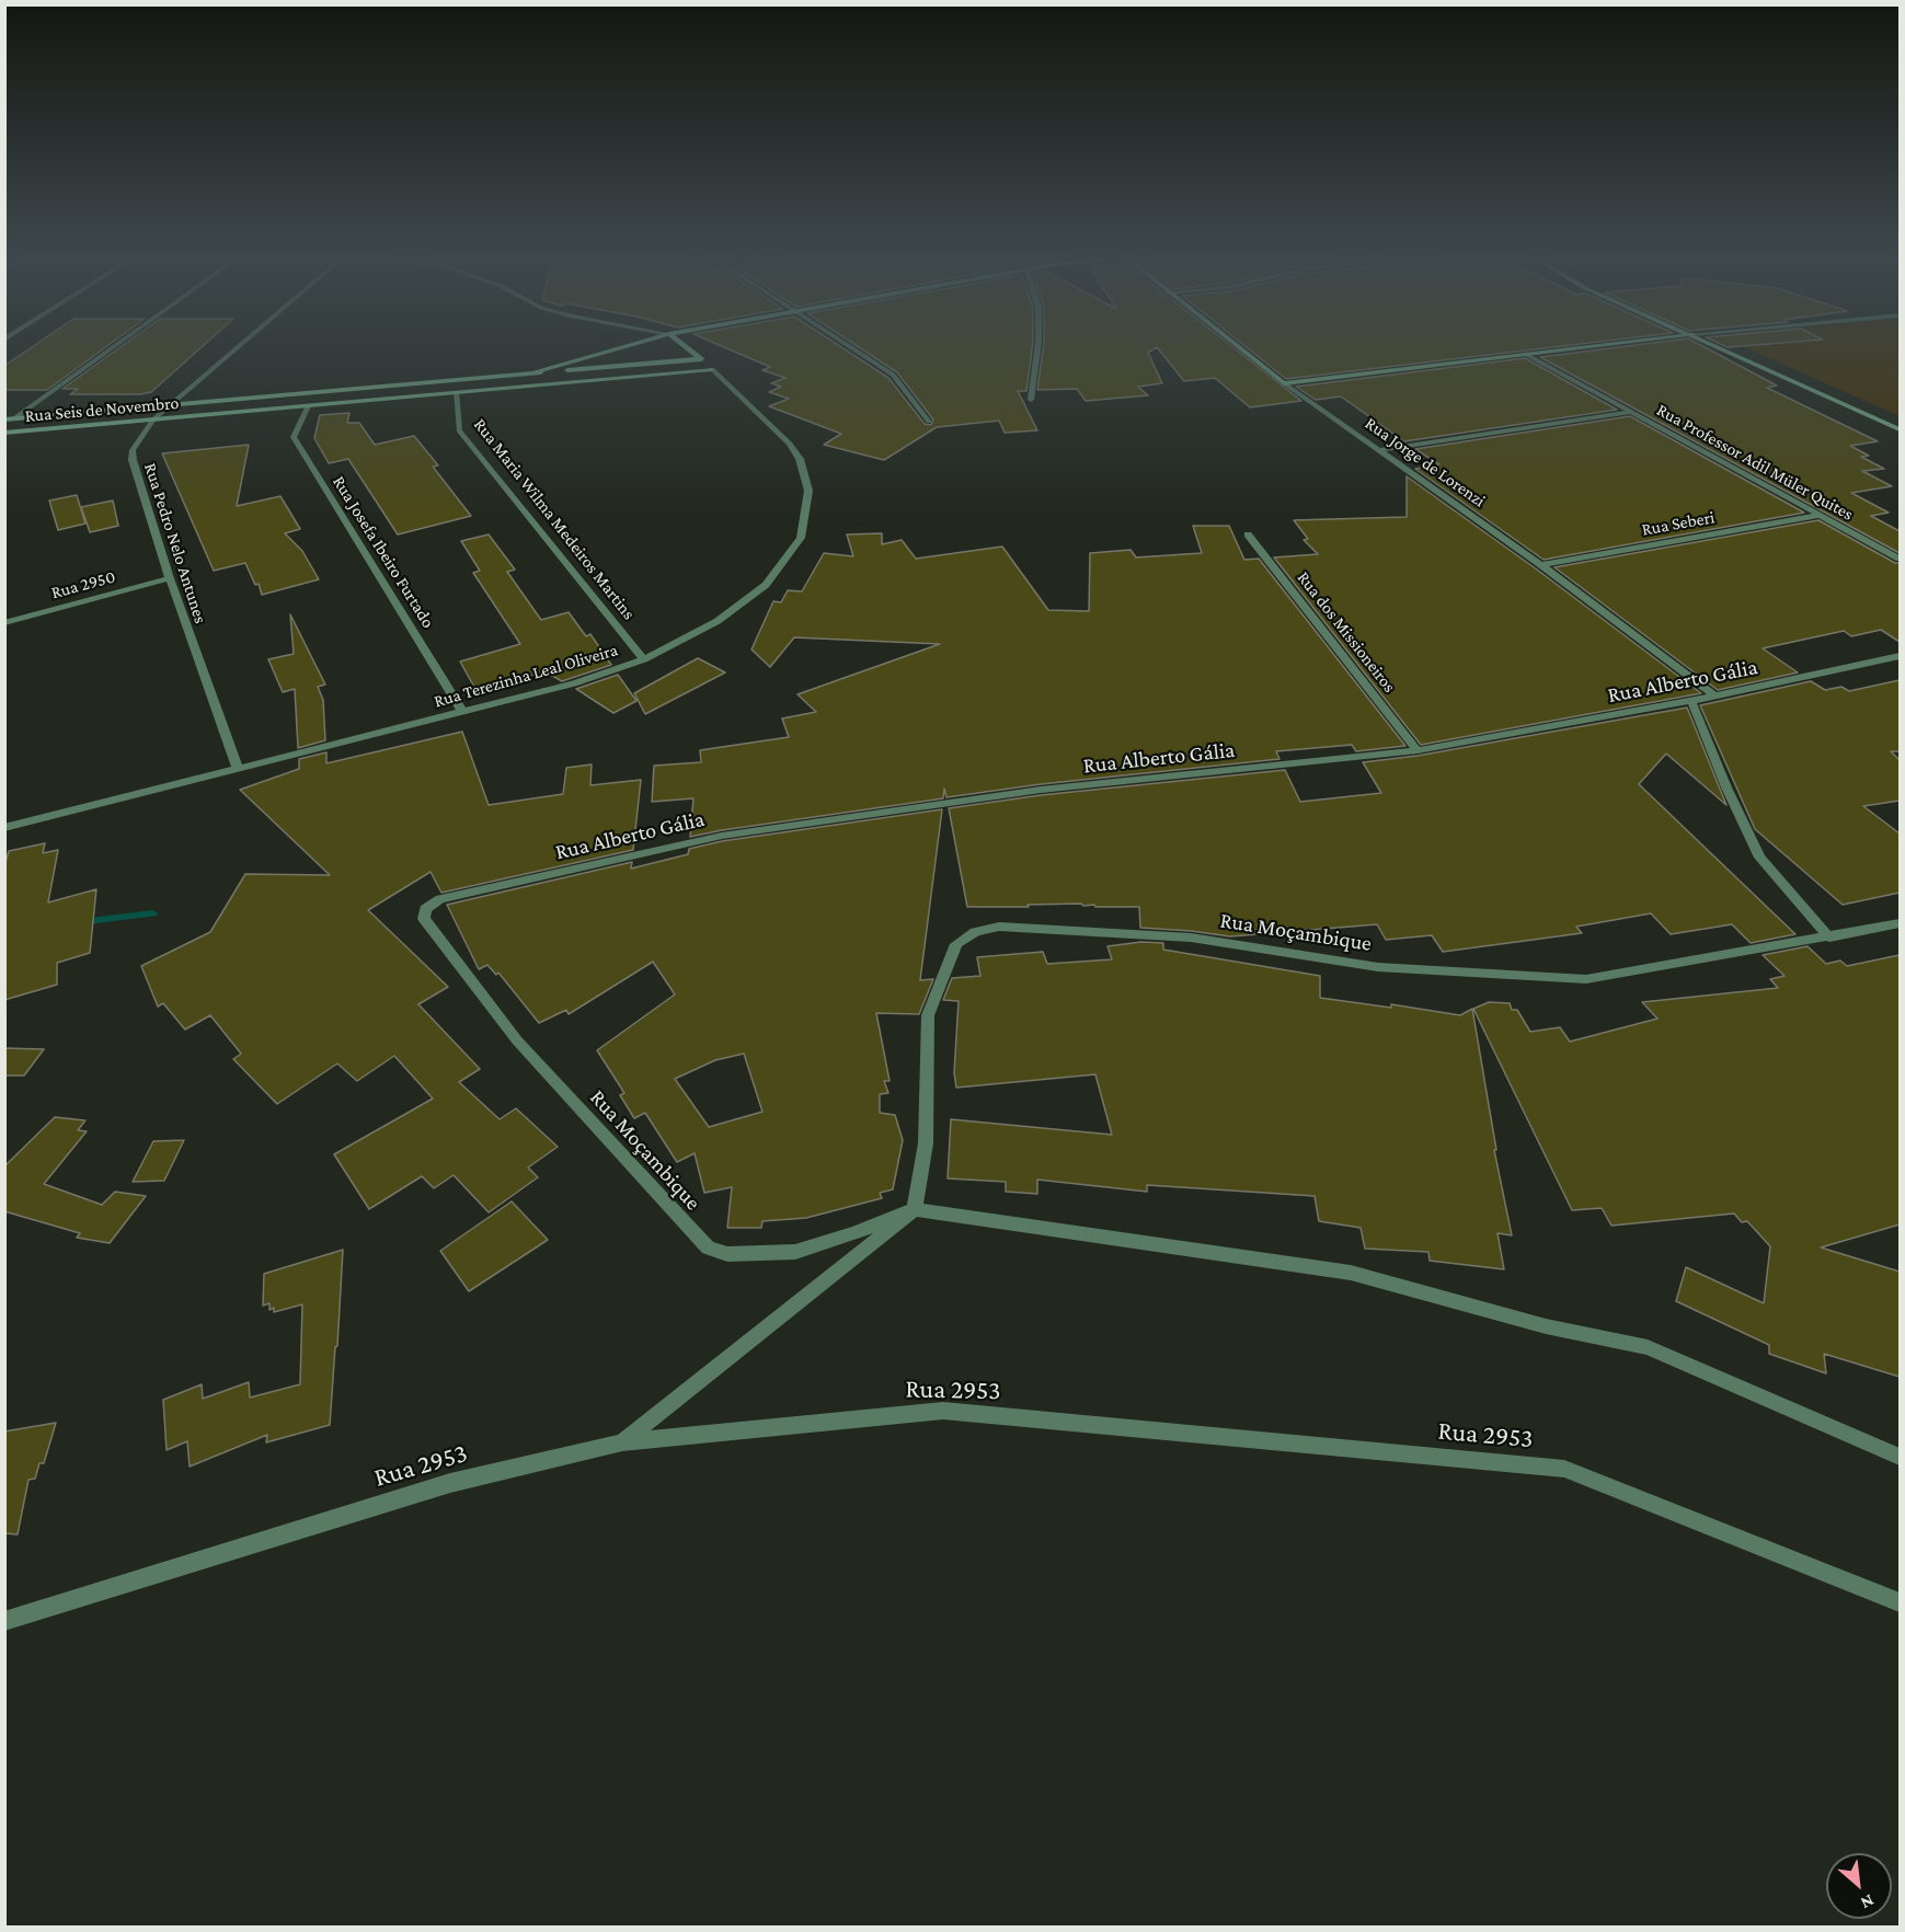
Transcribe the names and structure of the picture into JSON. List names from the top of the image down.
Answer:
{
  "streets": {
    "street": [
      "Rua Seis de Novembro",
      "Rua Jorge de Lorenzi",
      "Rua Professor Adil Müler Quites",
      "Rua Maria Wilma Medeiros Martins",
      "Rua Seberi",
      "Rua Pedro Nelo Antunes",
      "Rua Josefa Ibeiro Furtado",
      "Rua 2950",
      "Rua dos Missioneiros",
      "Rua Terezinha Leal Oliveira",
      "Rua Alberto Gália",
      "Rua Moçambique",
      "Rua 2953"
    ]
  },
  "crossings": [
    ["Rua Seis de Novembro", "Rua Maria Wilma Medeiros Martins"],
    ["Rua Seis de Novembro", "Rua Pedro Nelo Antunes"],
    ["Rua Seis de Novembro", "Rua Josefa Ibeiro Furtado"],
    ["Rua Seis de Novembro", "Rua Terezinha Leal Oliveira"],
    ["Rua Jorge de Lorenzi", "Rua Seberi"],
    ["Rua Jorge de Lorenzi", "Rua Alberto Gália"],
    ["Rua Professor Adil Müler Quites", "Rua Seberi"],
    ["Rua Maria Wilma Medeiros Martins", "Rua Terezinha Leal Oliveira"],
    ["Rua Pedro Nelo Antunes", "Rua 2950"],
    ["Rua Pedro Nelo Antunes", "Rua Terezinha Leal Oliveira"],
    ["Rua Josefa Ibeiro Furtado", "Rua Terezinha Leal Oliveira"],
    ["Rua dos Missioneiros", "Rua Alberto Gália"],
    ["Rua Alberto Gália", "Rua Moçambique"]
  ],
  "north": "bottom right"
}
